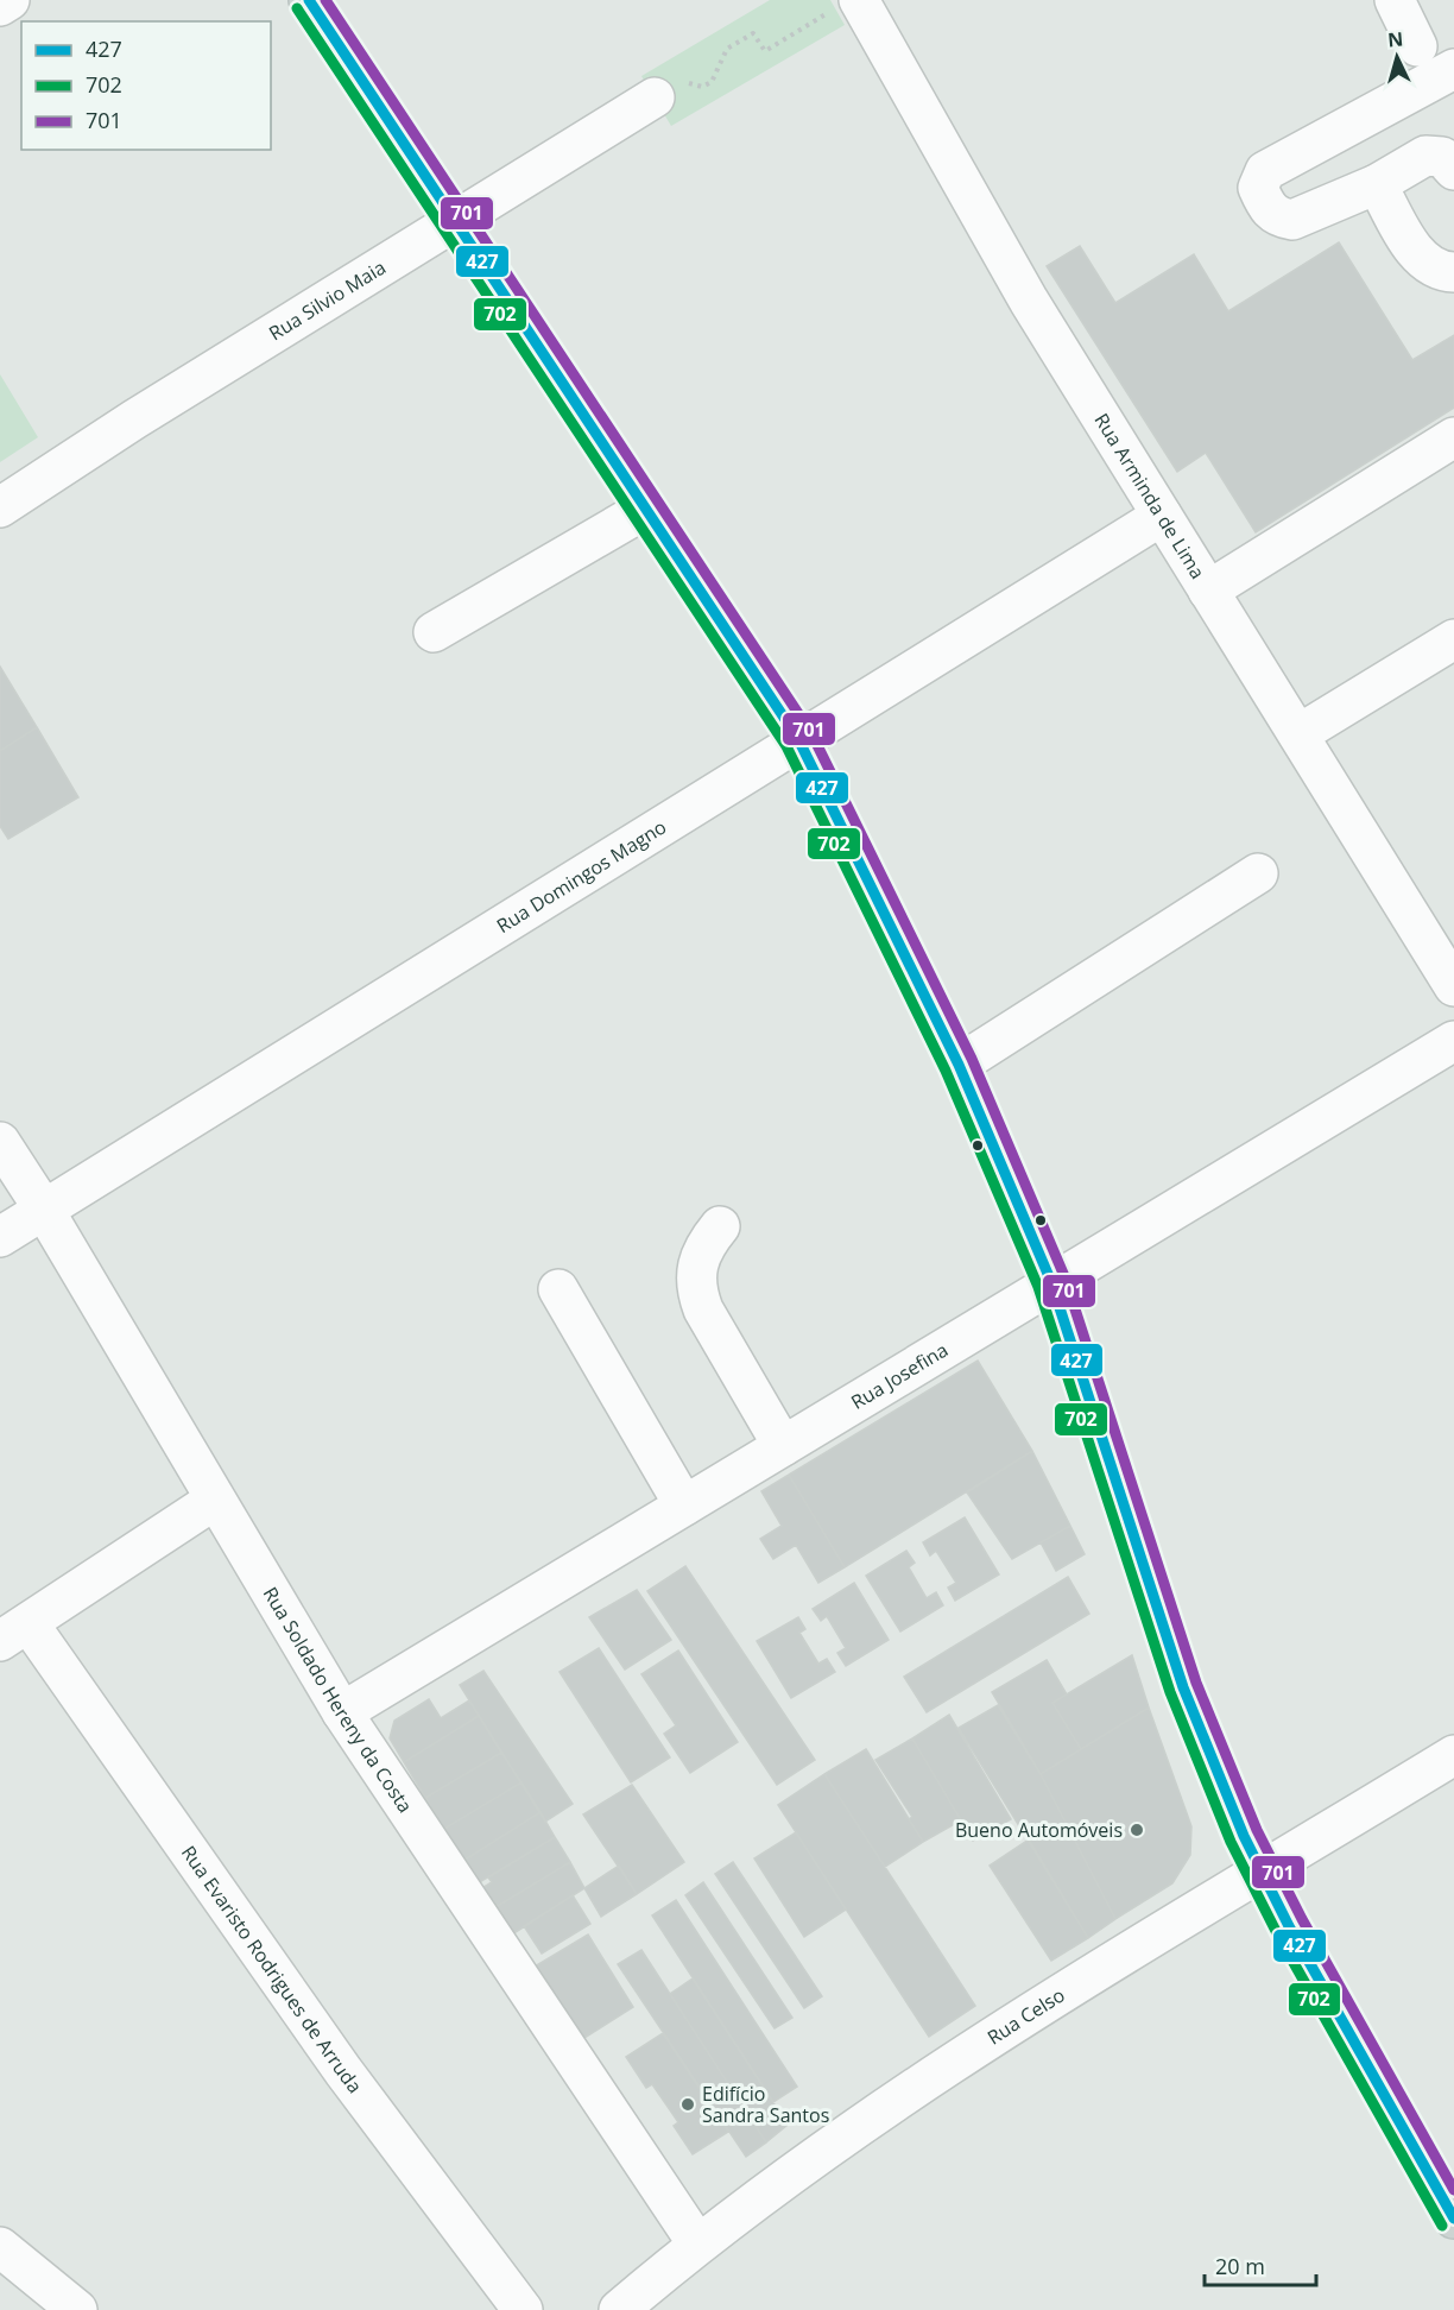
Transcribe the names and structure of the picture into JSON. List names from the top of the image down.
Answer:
{
  "streets": {
    "street": [
      "Rua Silvio Maia",
      "Rua Arminda de Lima",
      "Rua Domingos Magno",
      "Rua Josefina",
      "Rua Soldado Hereny da Costa",
      "Rua Evaristo Rodrigues de Arruda",
      "Rua Celso"
    ]
  },
  "crossings": [
    ["Rua Arminda de Lima", "Rua Domingos Magno"],
    ["Rua Domingos Magno", "Rua Soldado Hereny da Costa"],
    ["Rua Josefina", "Rua Soldado Hereny da Costa"],
    ["Rua Soldado Hereny da Costa", "Rua Celso"]
  ],
  "places": ["Bueno Automóveis", "Edifício Sandra Santos"],
  "lines": ["transit line 427", "transit line 701", "transit line 702"],
  "legend": ["427", "702", "701"],
  "scale_bar": "20 m",
  "north": "top"
}
